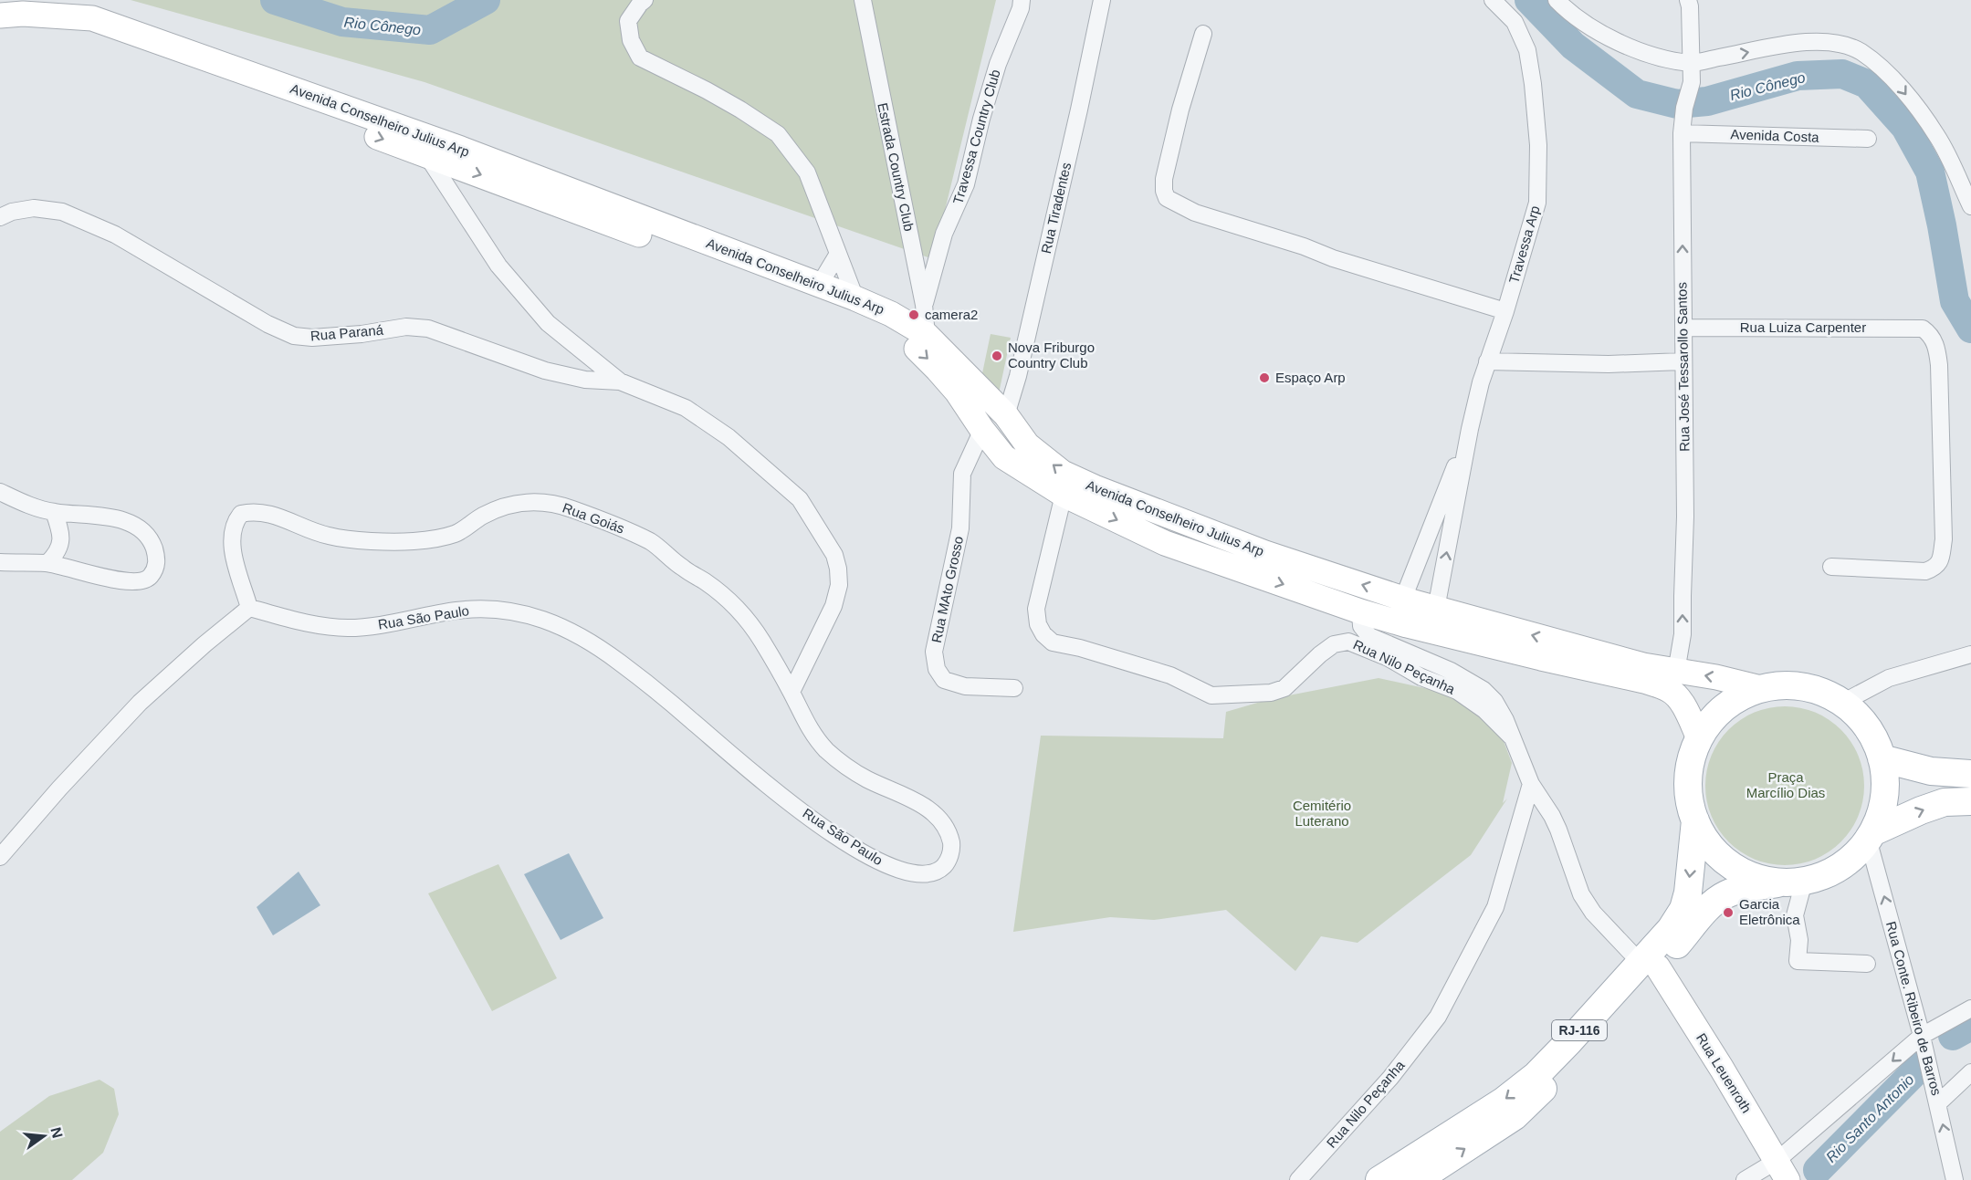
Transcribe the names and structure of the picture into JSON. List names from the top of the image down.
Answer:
{
  "streets": {
    "main road": ["Avenida Conselheiro Julius Arp", "RJ-116", "Rua Leuenroth"],
    "street": [
      "Avenida Costa",
      "Travessa Country Club",
      "Estrada Country Club",
      "Rua Tiradentes",
      "Travessa Arp",
      "Rua Luiza Carpenter",
      "Rua Paraná",
      "Rua José Tessarollo Santos",
      "Rua Goiás",
      "Rua MAto Grosso",
      "Rua São Paulo",
      "Rua Nilo Peçanha",
      "Rua Conte. Ribeiro de Barros"
    ]
  },
  "crossings": [
    ["Avenida Conselheiro Julius Arp", "Estrada Country Club"],
    ["Avenida Conselheiro Julius Arp", "Rua Tiradentes"],
    ["Avenida Conselheiro Julius Arp", "Travessa Arp"],
    ["Avenida Conselheiro Julius Arp", "Rua José Tessarollo Santos"],
    ["Avenida Conselheiro Julius Arp", "Rua MAto Grosso"],
    ["Avenida Conselheiro Julius Arp", "Rua Nilo Peçanha"],
    ["Avenida Conselheiro Julius Arp", "RJ-116"],
    ["Avenida Costa", "Rua José Tessarollo Santos"],
    ["Travessa Country Club", "Estrada Country Club"],
    ["Rua Luiza Carpenter", "Rua José Tessarollo Santos"],
    ["Rua Goiás", "Rua São Paulo"],
    ["Rua Nilo Peçanha", "RJ-116"],
    ["Rua Nilo Peçanha", "Rua Leuenroth"],
    ["Rua Conte. Ribeiro de Barros", "RJ-116"],
    ["RJ-116", "Rua Leuenroth"]
  ],
  "one_way": ["Rua José Tessarollo Santos", "Rua Conte. Ribeiro de Barros"],
  "water": ["Rio Cônego", "Rio Santo Antonio"],
  "parks": ["Praça Marcílio Dias", "Cemitério Luterano"],
  "places": [
    "camera2",
    "Nova Friburgo Country Club",
    "Espaço Arp",
    "Garcia Eletrônica"
  ],
  "north": "right"
}
